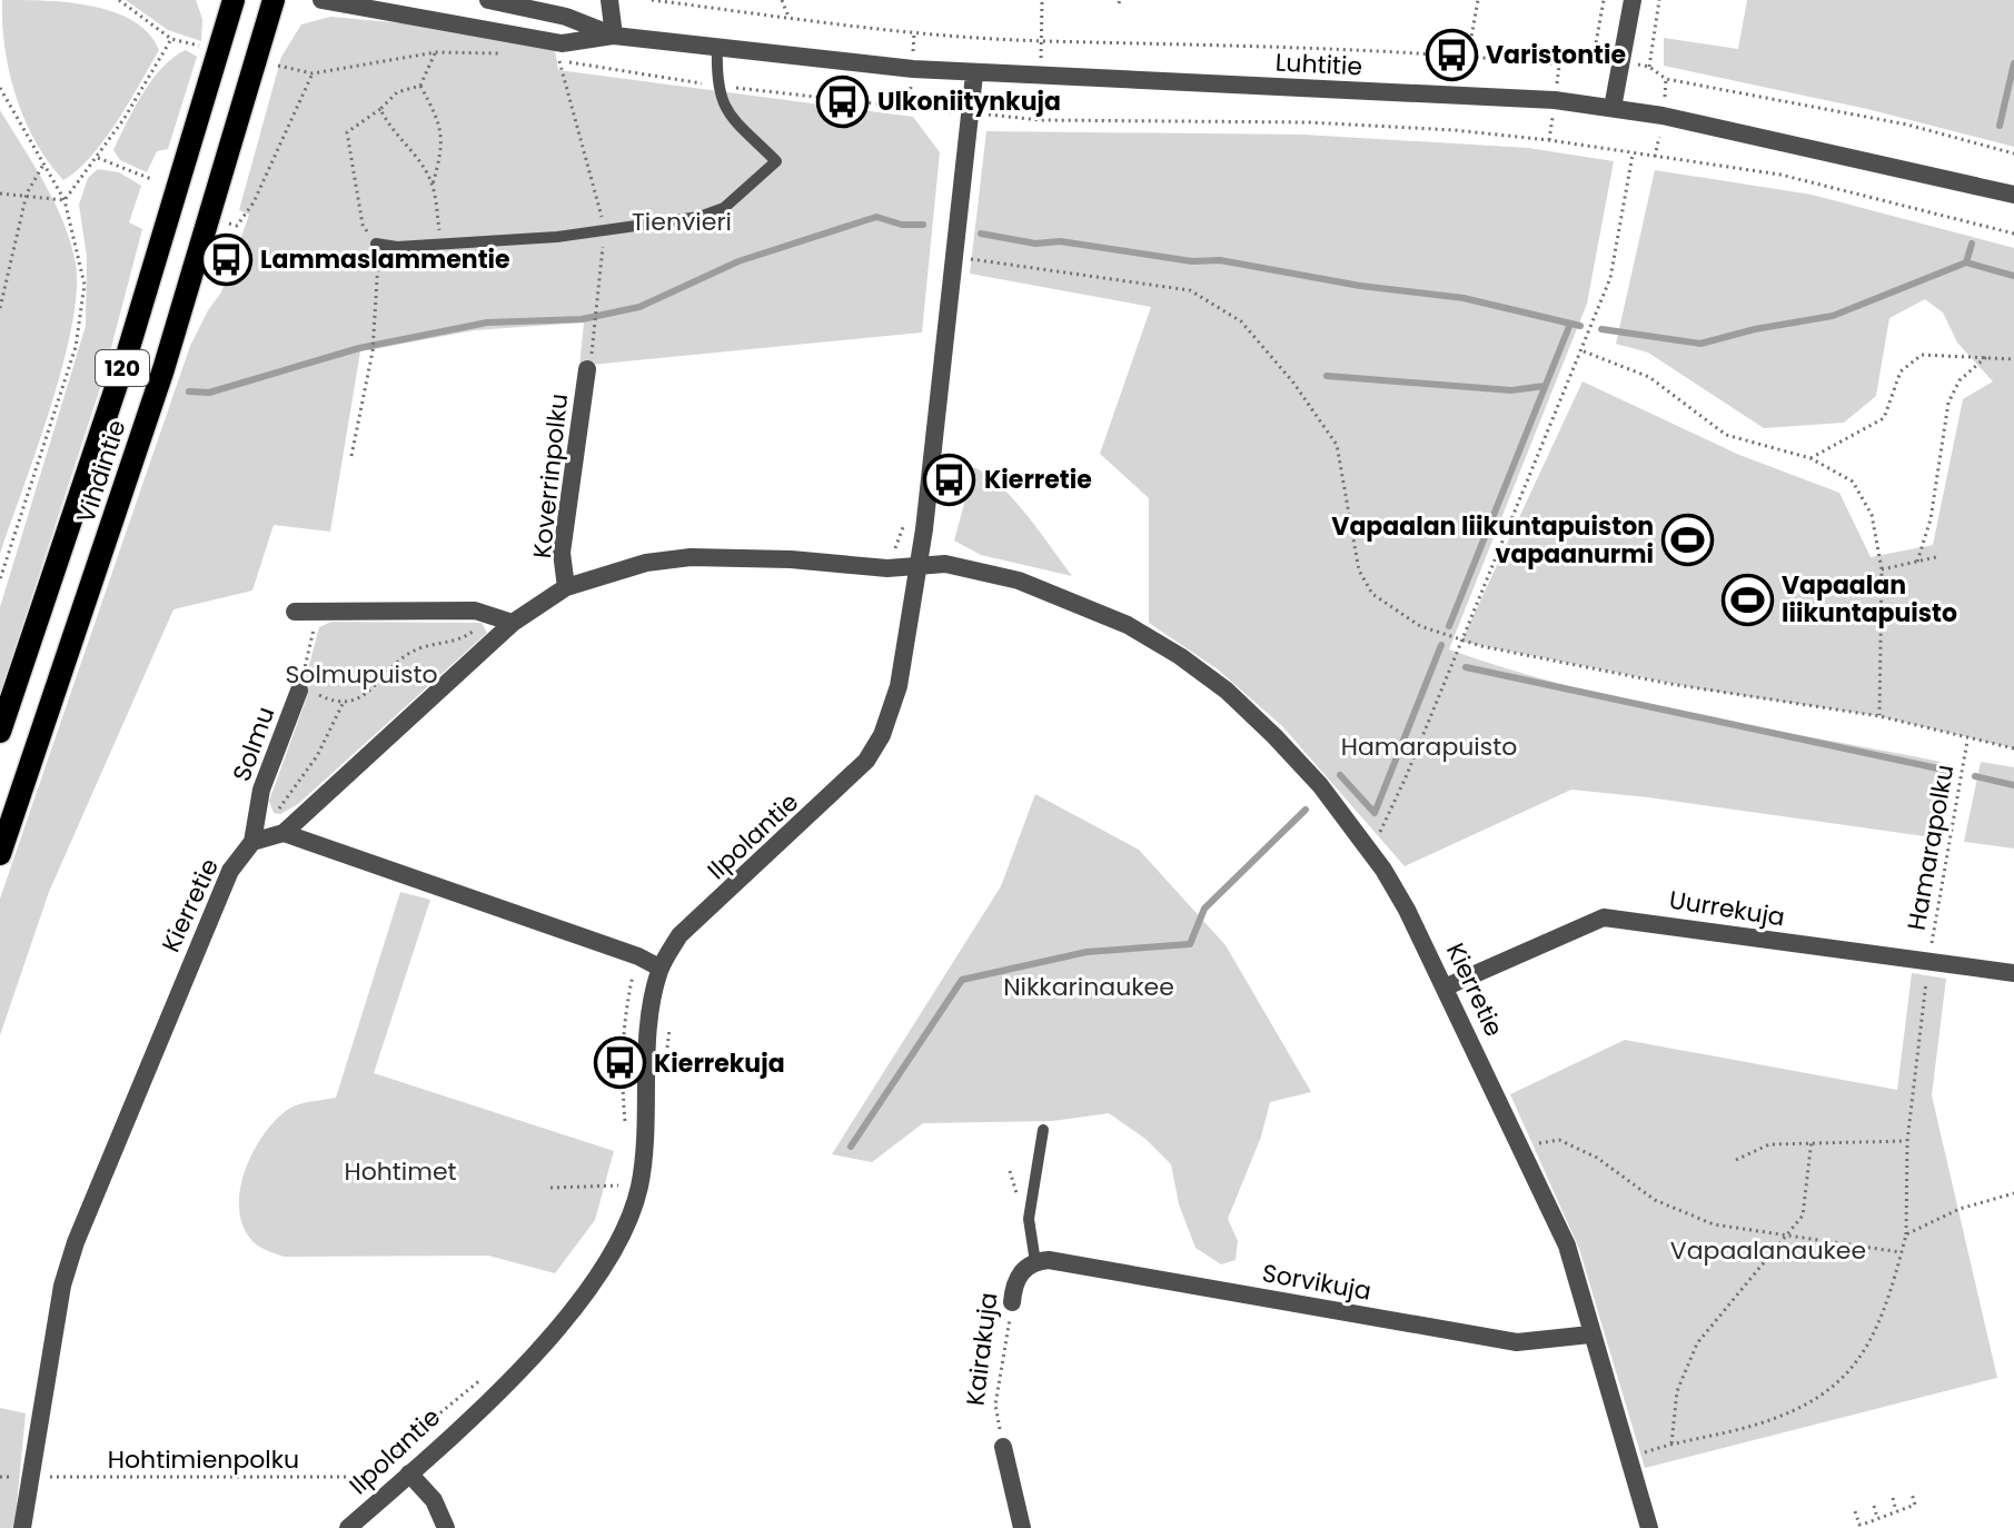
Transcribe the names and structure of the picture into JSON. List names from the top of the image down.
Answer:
{
  "streets": {
    "main road": ["120", "Vihdintie"],
    "street": [
      "Luhtitie",
      "Koverrinpolku",
      "Solmu",
      "Ilpolantie",
      "Kierretie",
      "Uurrekuja",
      "Sorvikuja",
      "Kairakuja"
    ],
    "path": ["Hamarapolku", "Hohtimienpolku"]
  },
  "crossings": [
    ["Luhtitie", "Ilpolantie"],
    ["Koverrinpolku", "Kierretie"],
    ["Solmu", "Kierretie"],
    ["Ilpolantie", "Kierretie"],
    ["Hamarapolku", "Kierretie"],
    ["Hamarapolku", "Uurrekuja"],
    ["Kierretie", "Uurrekuja"],
    ["Kierretie", "Sorvikuja"],
    ["Kierretie", "Hohtimienpolku"],
    ["Sorvikuja", "Kairakuja"]
  ],
  "parks": [
    "Tienvieri",
    "Solmupuisto",
    "Hamarapuisto",
    "Nikkarinaukee",
    "Hohtimet",
    "Vapaalanaukee"
  ],
  "places": {
    "bus stop": [
      "Varistontie",
      "Ulkoniitynkuja",
      "Lammaslammentie",
      "Kierretie",
      "Kierrekuja"
    ],
    "sports": ["Vapaalan liikuntapuiston vapaanurmi", "Vapaalan liikuntapuisto"]
  }
}
